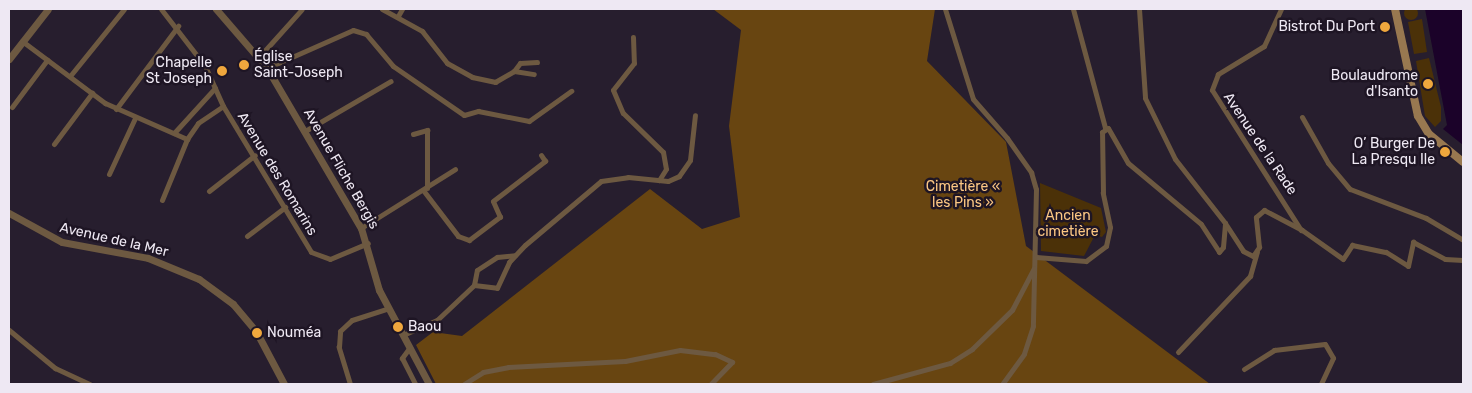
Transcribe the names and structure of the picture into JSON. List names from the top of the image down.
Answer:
{
  "streets": {
    "street": [
      "Avenue de la Rade",
      "Avenue Fliche Bergis",
      "Avenue des Romarins",
      "Avenue de la Mer"
    ]
  },
  "crossings": [
    ["Avenue Fliche Bergis", "Avenue des Romarins"]
  ],
  "parks": ["Cimetière « les Pins »", "Ancien cimetière"],
  "places": [
    "Bistrot Du Port",
    "Église Saint-Joseph",
    "Chapelle St Joseph",
    "Boulaudrome d'Isanto",
    "O’ Burger De La Presqu Ile",
    "Baou",
    "Nouméa"
  ]
}
